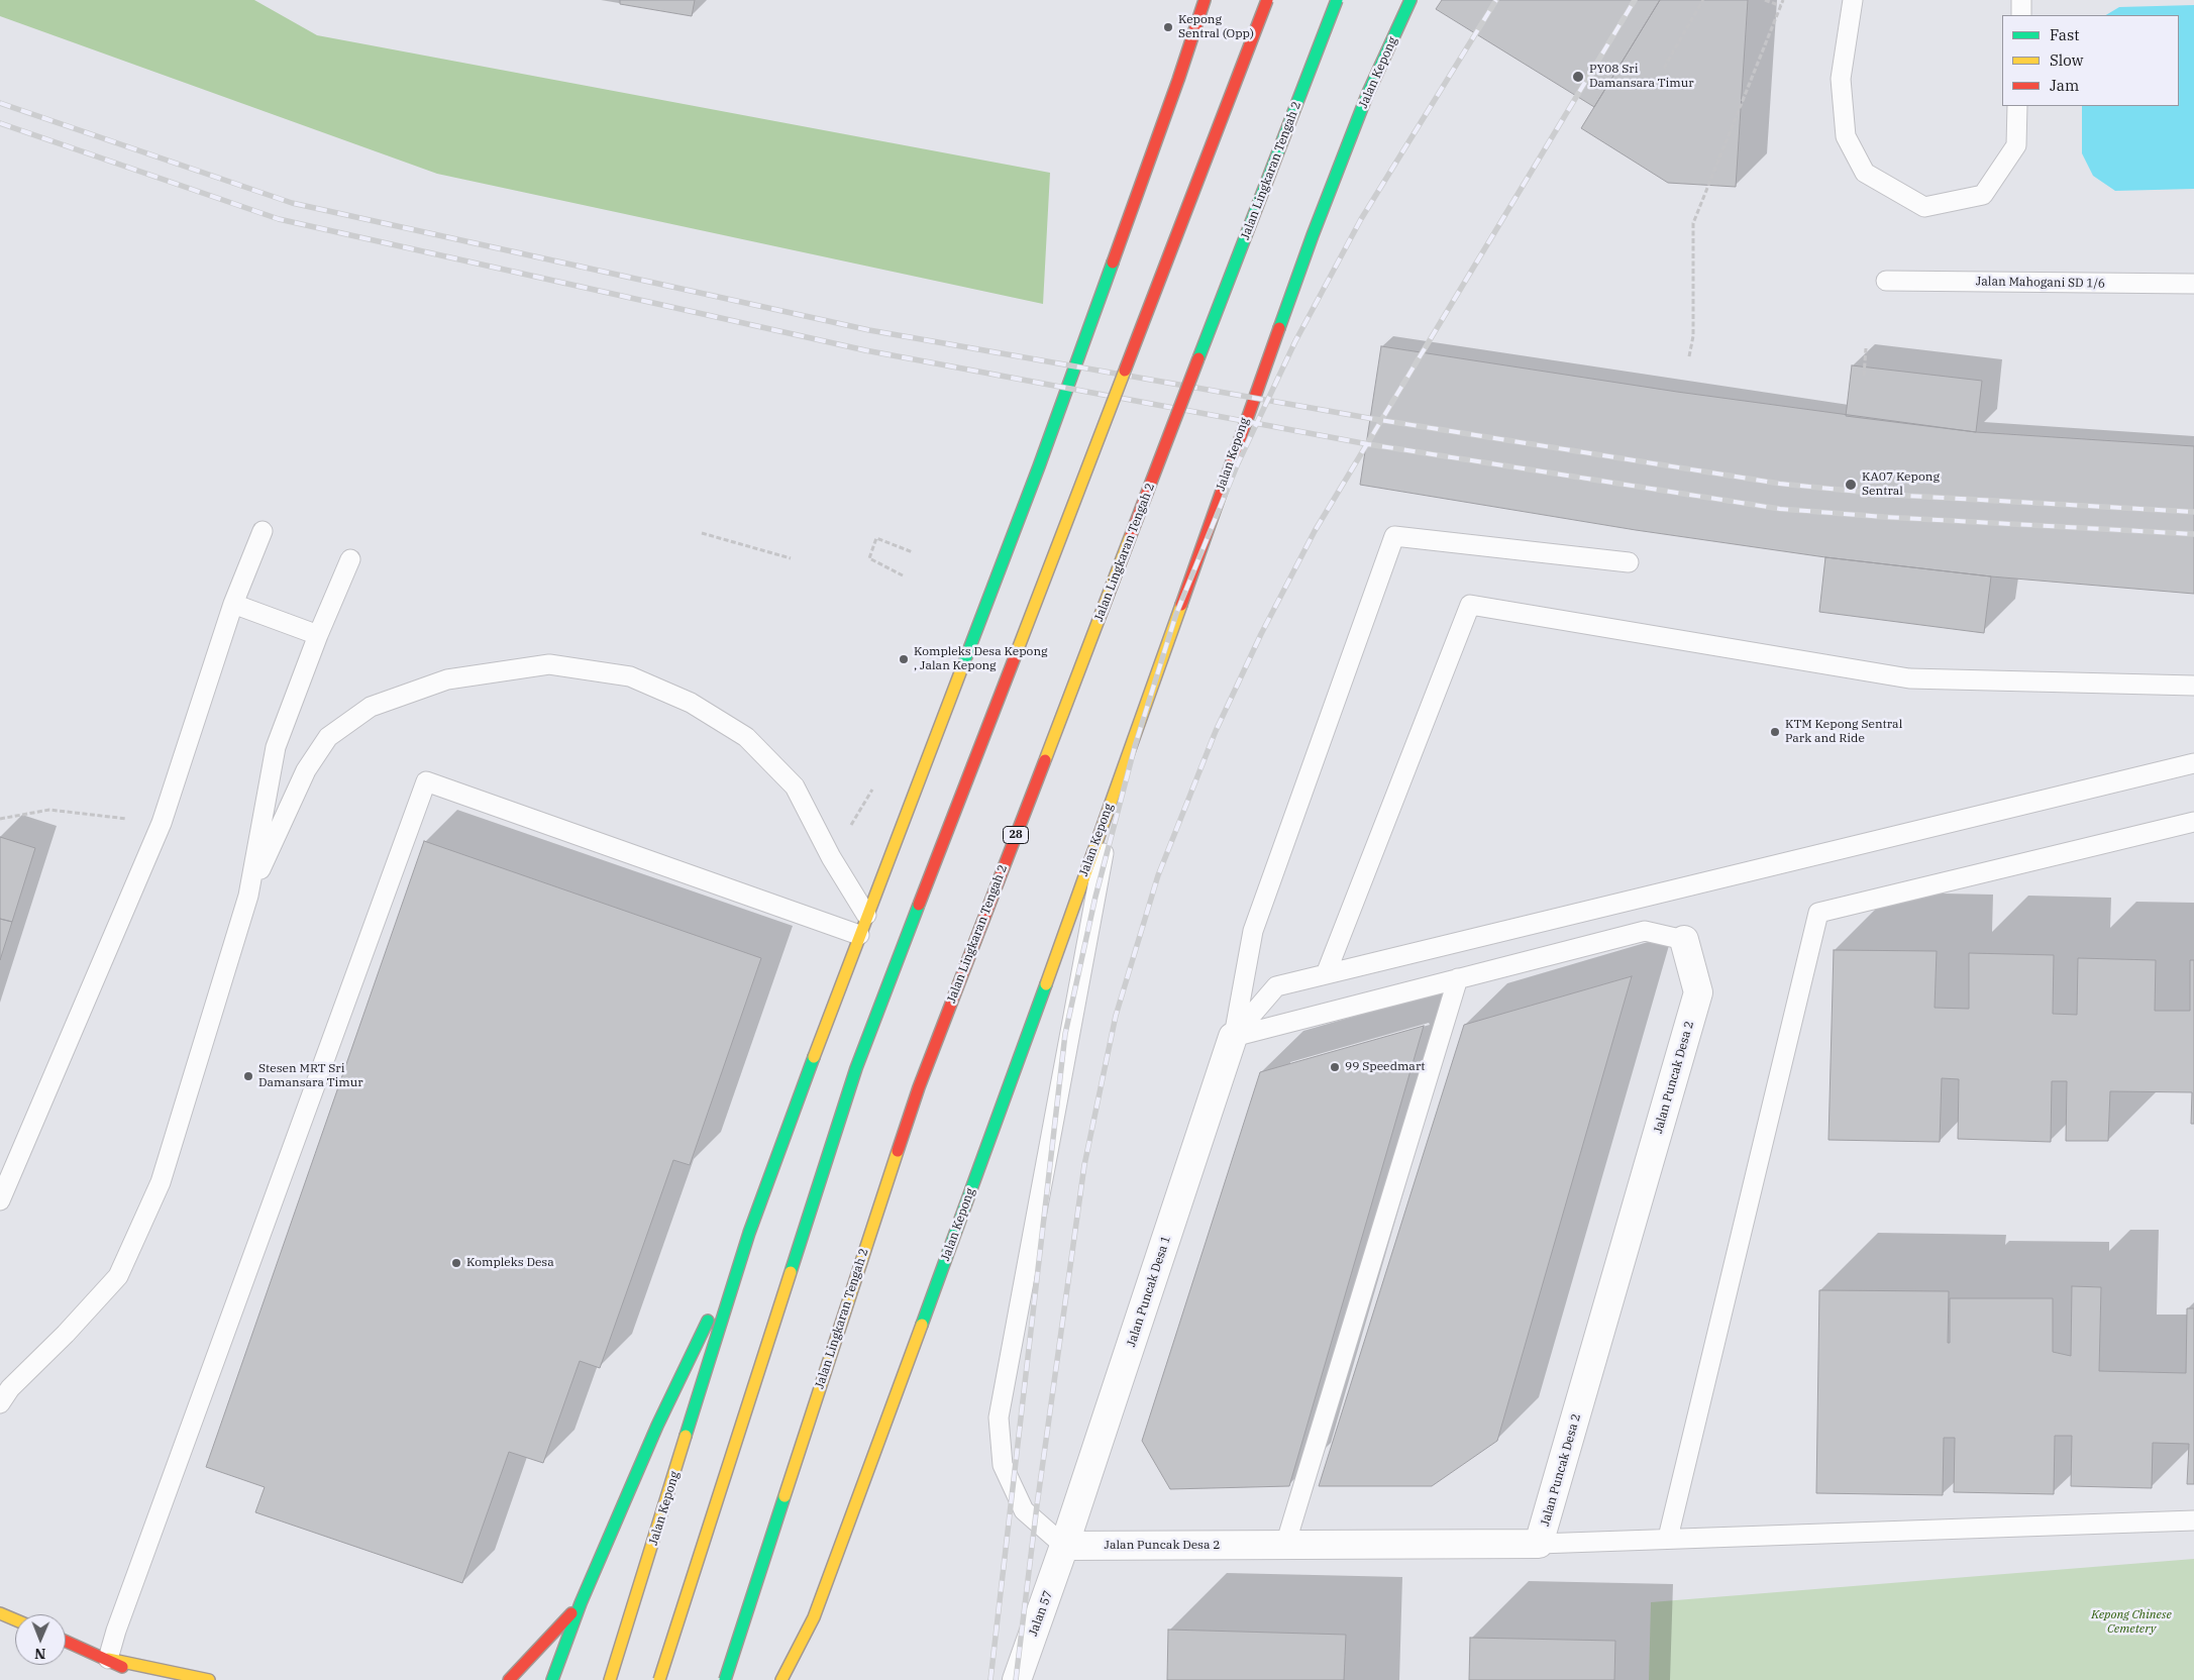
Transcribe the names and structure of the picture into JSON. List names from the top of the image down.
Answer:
{
  "streets": {
    "main road": ["Jalan Kepong", "Jalan Lingkaran Tengah 2", "28"],
    "street": ["Jalan Puncak Desa 2", "Jalan Puncak Desa 1", "Jalan 57"],
    "lane": ["Jalan Mahogani SD 1/6"]
  },
  "crossings": [
    ["Jalan Puncak Desa 2", "Jalan Puncak Desa 1"],
    ["Jalan Puncak Desa 2", "Jalan 57"],
    ["Jalan Puncak Desa 1", "Jalan 57"]
  ],
  "parks": ["Kepong Chinese Cemetery"],
  "places": [
    "Kepong Sentral (Opp)",
    "PY08 Sri Damansara Timur",
    "KA07 Kepong Sentral",
    "Kompleks Desa Kepong , Jalan Kepong",
    "KTM Kepong Sentral Park and Ride",
    "99 Speedmart",
    "Stesen MRT Sri Damansara Timur",
    "Kompleks Desa"
  ],
  "legend": ["Fast", "Slow", "Jam"],
  "north": "bottom"
}
